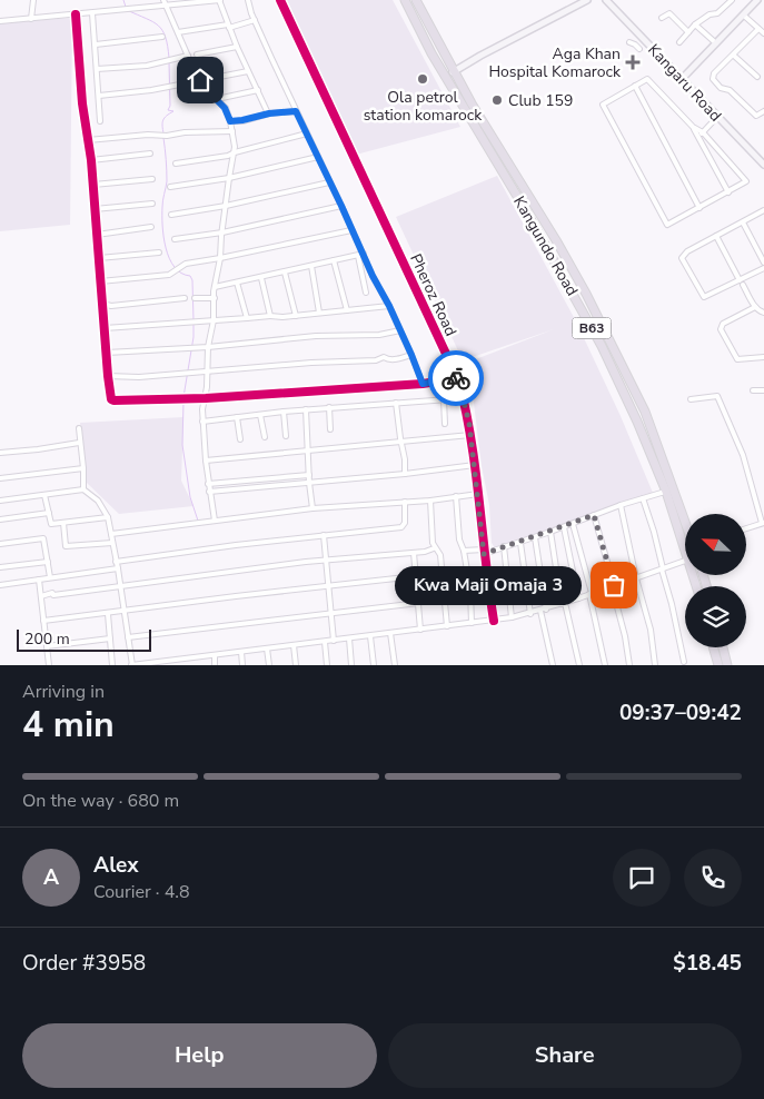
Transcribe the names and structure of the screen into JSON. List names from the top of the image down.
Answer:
{
  "streets": {
    "highway": ["Kangundo Road", "B63"],
    "main road": ["Kangaru Road"],
    "street": ["Pheroz Road"]
  },
  "places": {
    "health": ["Aga Khan Hospital Komarock"],
    "other": ["Ola petrol station komarock", "Club 159", "Kwa Maji Omaja 3"]
  },
  "scale_bar": "200 m",
  "north": "top left",
  "page": {
    "bubble": "Kwa Maji Omaja 3",
    "scale": "200 m",
    "heading": ["4 min", "Arriving in", "09:37–09:42"],
    "panel": [
      "Alex",
      "Courier · 4.8",
      "Order #3958",
      "$18.45"
    ],
    "bar": "On the way · 680 m",
    "round": "A",
    "buttons": ["Help", "Share"]
  }
}
